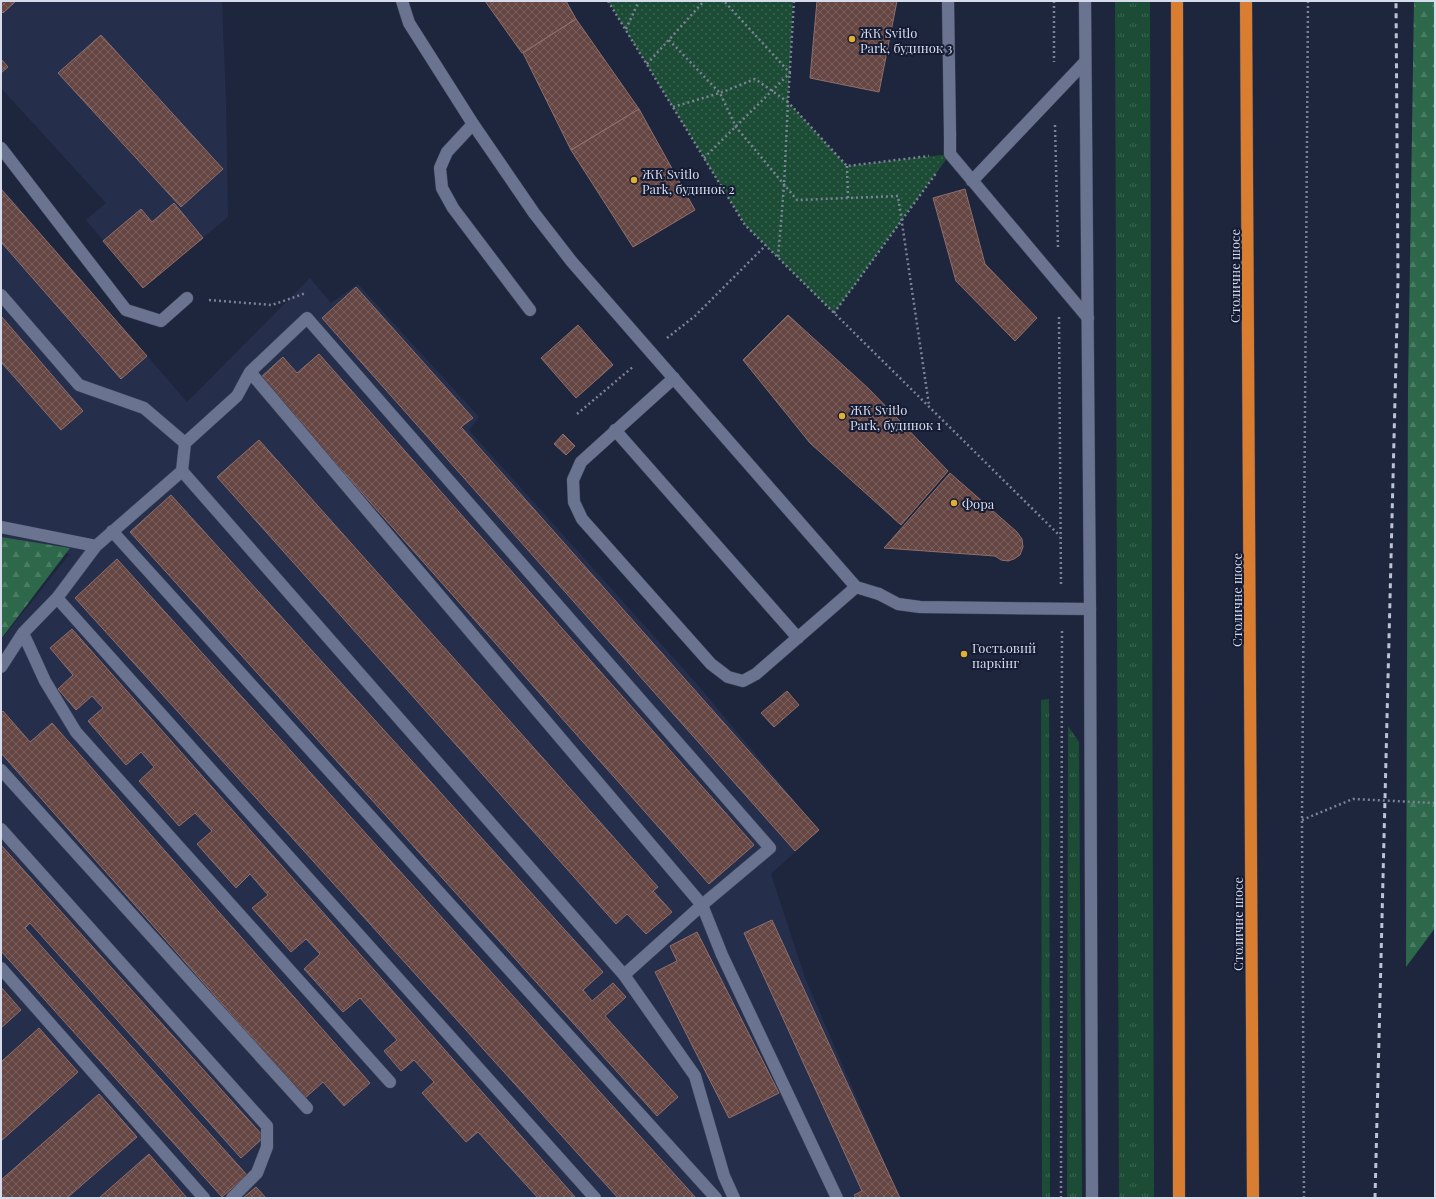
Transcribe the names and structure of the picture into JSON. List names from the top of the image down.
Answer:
{
  "streets": {
    "highway": ["Столичне шосе"]
  },
  "places": [
    "ЖК Svitlo Park, будинок 3",
    "ЖК Svitlo Park, будинок 2",
    "ЖК Svitlo Park, будинок 1",
    "Фора",
    "Гостьовий паркінг"
  ]
}
